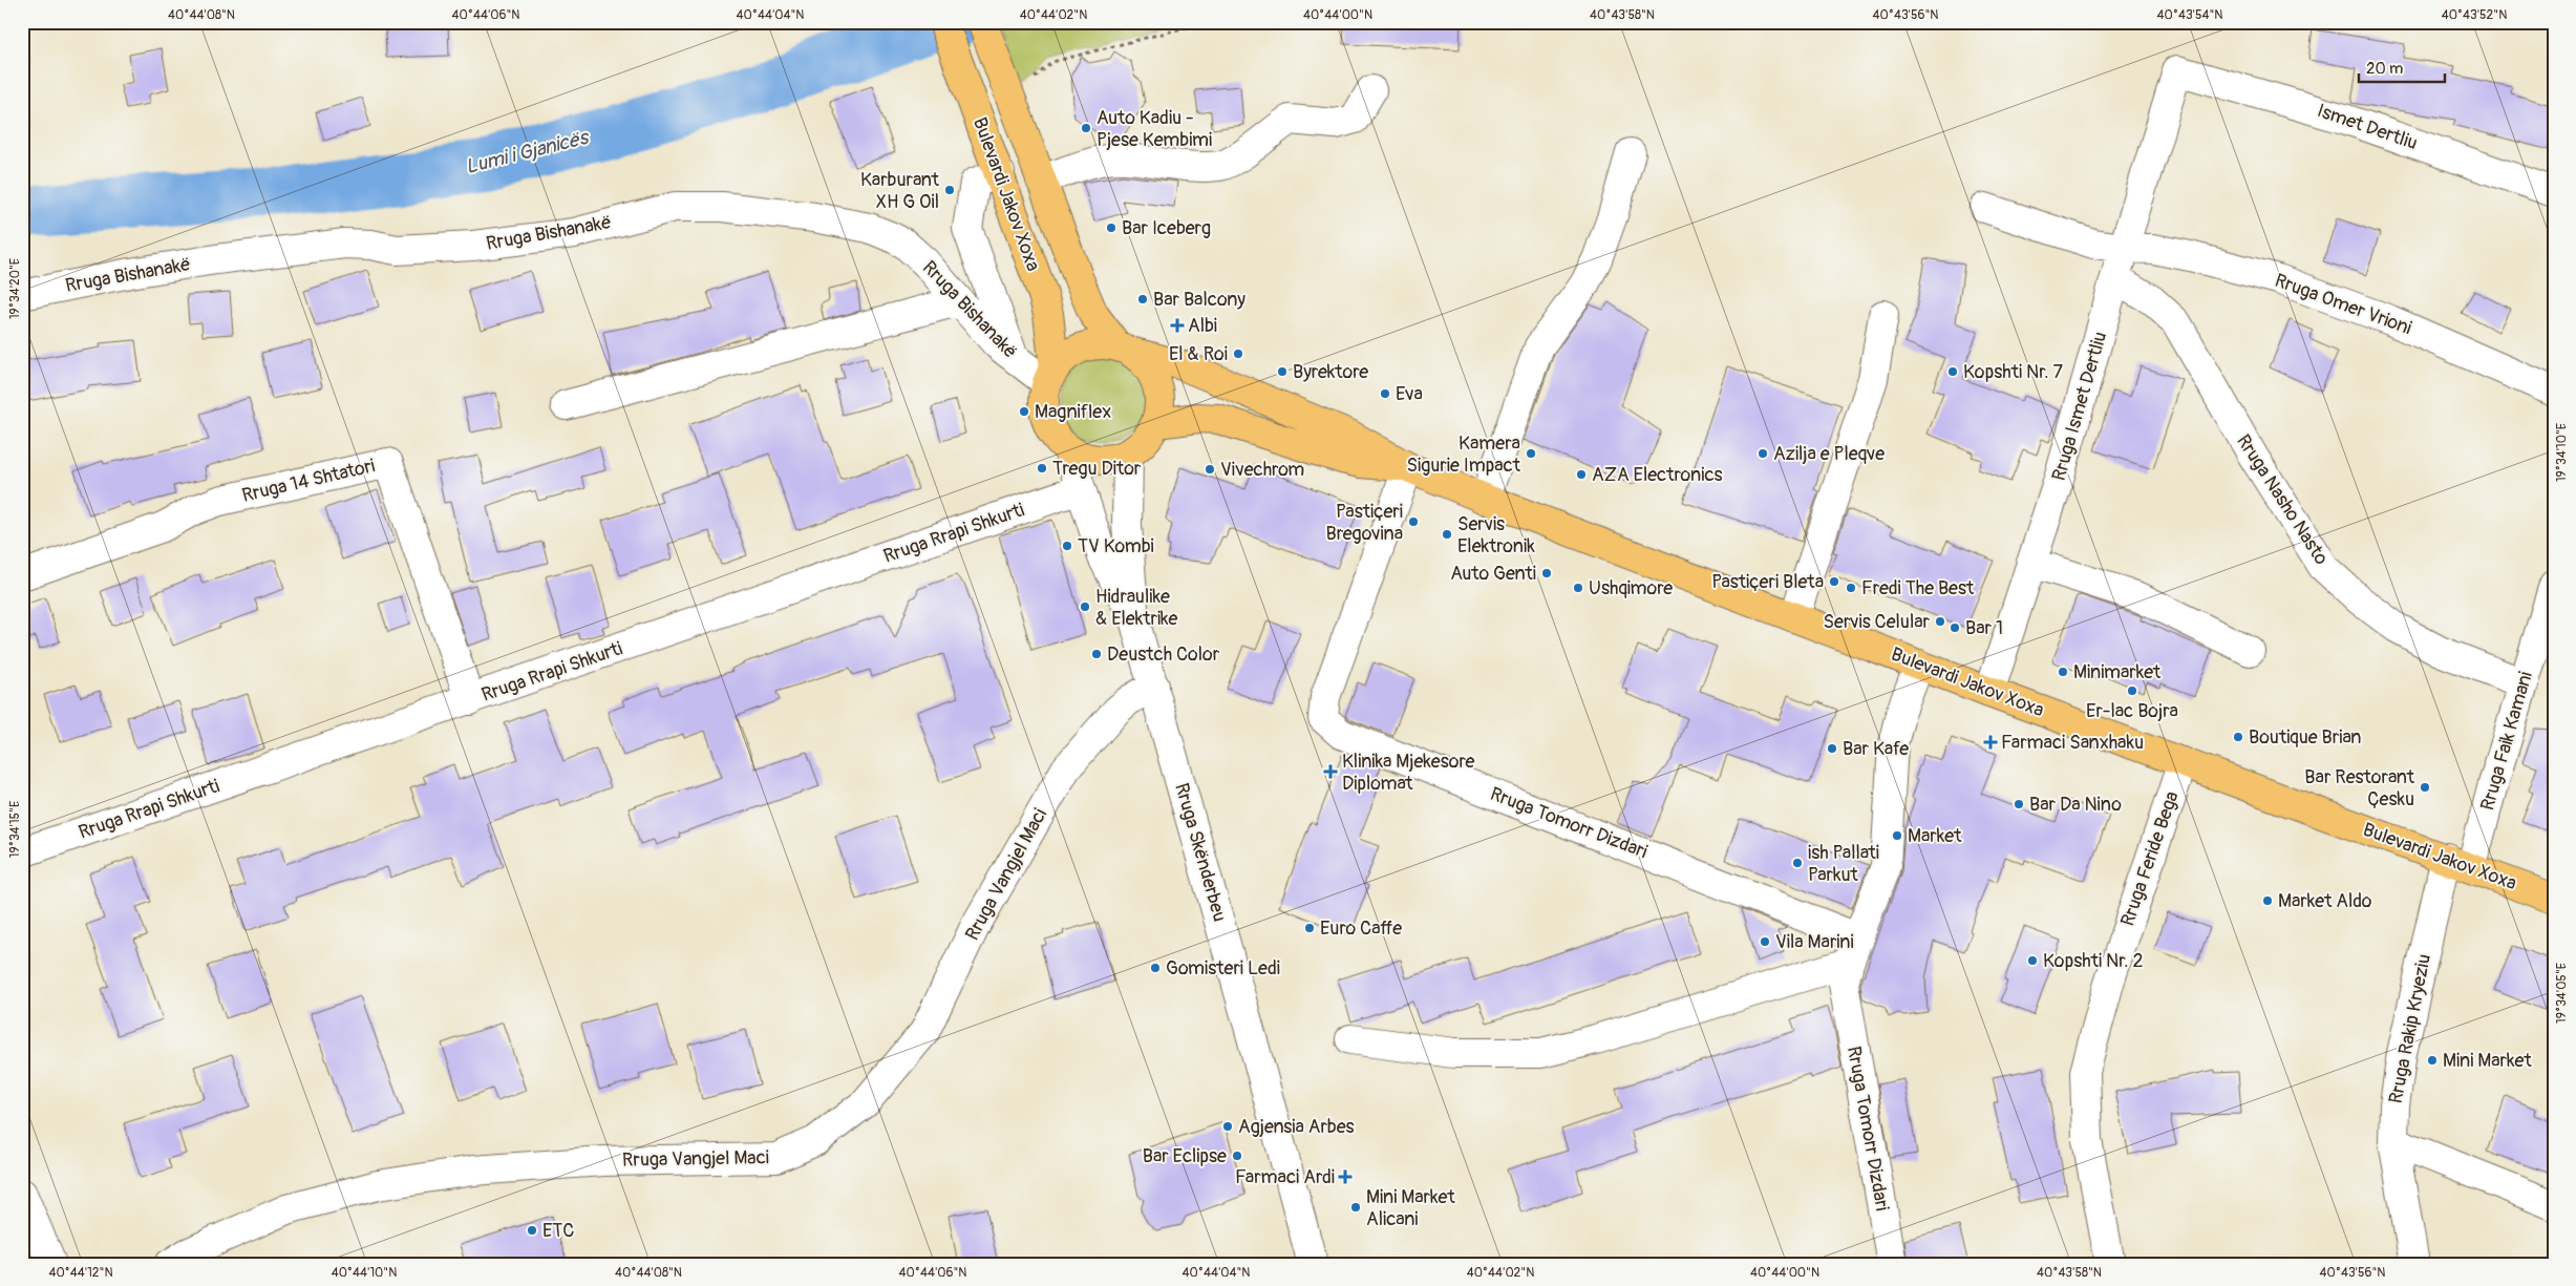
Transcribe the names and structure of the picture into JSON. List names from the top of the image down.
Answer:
{
  "streets": {
    "main road": ["Bulevardi Jakov Xoxa"],
    "street": [
      "Ismet Dertliu",
      "Rruga Bishanakë",
      "Rruga Omer Vrioni",
      "Rruga Ismet Dertliu",
      "Rruga 14 Shtatori",
      "Rruga Nasho Nasto",
      "Rruga Rrapi Shkurti",
      "Rruga Faik Kamani",
      "Rruga Tomorr Dizdari",
      "Rruga Skënderbeu",
      "Rruga Feride Bega",
      "Rruga Vangjel Maci",
      "Rruga Rakip Kryeziu"
    ]
  },
  "crossings": [
    ["Ismet Dertliu", "Rruga Ismet Dertliu"],
    ["Bulevardi Jakov Xoxa", "Rruga Bishanakë"],
    ["Bulevardi Jakov Xoxa", "Rruga Ismet Dertliu"],
    ["Bulevardi Jakov Xoxa", "Rruga Faik Kamani"],
    ["Bulevardi Jakov Xoxa", "Rruga Tomorr Dizdari"],
    ["Bulevardi Jakov Xoxa", "Rruga Skënderbeu"],
    ["Bulevardi Jakov Xoxa", "Rruga Feride Bega"],
    ["Bulevardi Jakov Xoxa", "Rruga Rakip Kryeziu"],
    ["Rruga Bishanakë", "Rruga Skënderbeu"],
    ["Rruga Omer Vrioni", "Rruga Ismet Dertliu"],
    ["Rruga Ismet Dertliu", "Rruga Nasho Nasto"],
    ["Rruga 14 Shtatori", "Rruga Rrapi Shkurti"],
    ["Rruga Nasho Nasto", "Rruga Faik Kamani"],
    ["Rruga Rrapi Shkurti", "Rruga Skënderbeu"],
    ["Rruga Faik Kamani", "Rruga Rakip Kryeziu"],
    ["Rruga Skënderbeu", "Rruga Vangjel Maci"]
  ],
  "water": ["Lumi i Gjanicës"],
  "places": {
    "other": [
      "Auto Kadiu - Pjese Kembimi",
      "Karburant XH G Oil",
      "Bar Iceberg",
      "Bar Balcony",
      "El & Roi",
      "Byrektore",
      "Kopshti Nr. 7",
      "Eva",
      "Magniflex",
      "Kamera Sigurie Impact",
      "Azilja e Pleqve",
      "Tregu Ditor",
      "Vivechrom",
      "AZA Electronics",
      "Pastiçeri Bregovina",
      "Servis Elektronik",
      "TV Kombi",
      "Auto Genti",
      "Pastiçeri Bleta",
      "Ushqimore",
      "Fredi The Best",
      "Hidraulike & Elektrike",
      "Servis Celular",
      "Bar 1",
      "Deustch Color",
      "Minimarket",
      "Er-lac Bojra",
      "Boutique Brian",
      "Bar Kafe",
      "Bar Restorant Çesku",
      "Bar Da Nino",
      "Market",
      "ish Pallati Parkut",
      "Market Aldo",
      "Euro Caffe",
      "Vila Marini",
      "Kopshti Nr. 2",
      "Gomisteri Ledi",
      "Mini Market",
      "Agjensia Arbes",
      "Bar Eclipse",
      "Mini Market Alicani",
      "ETC"
    ],
    "health": [
      "Albi",
      "Farmaci Sanxhaku",
      "Klinika Mjekesore Diplomat",
      "Farmaci Ardi"
    ]
  },
  "scale_bar": "20 m",
  "coordinates": [
    "40°44'08\"N",
    "40°44'06\"N",
    "40°44'04\"N",
    "40°44'02\"N",
    "40°44'00\"N",
    "40°43'58\"N",
    "40°43'56\"N",
    "40°43'54\"N",
    "40°43'52\"N",
    "19°34'20\"E",
    "19°34'10\"E",
    "19°34'15\"E",
    "19°34'05\"E",
    "40°44'12\"N",
    "40°44'10\"N"
  ]
}
